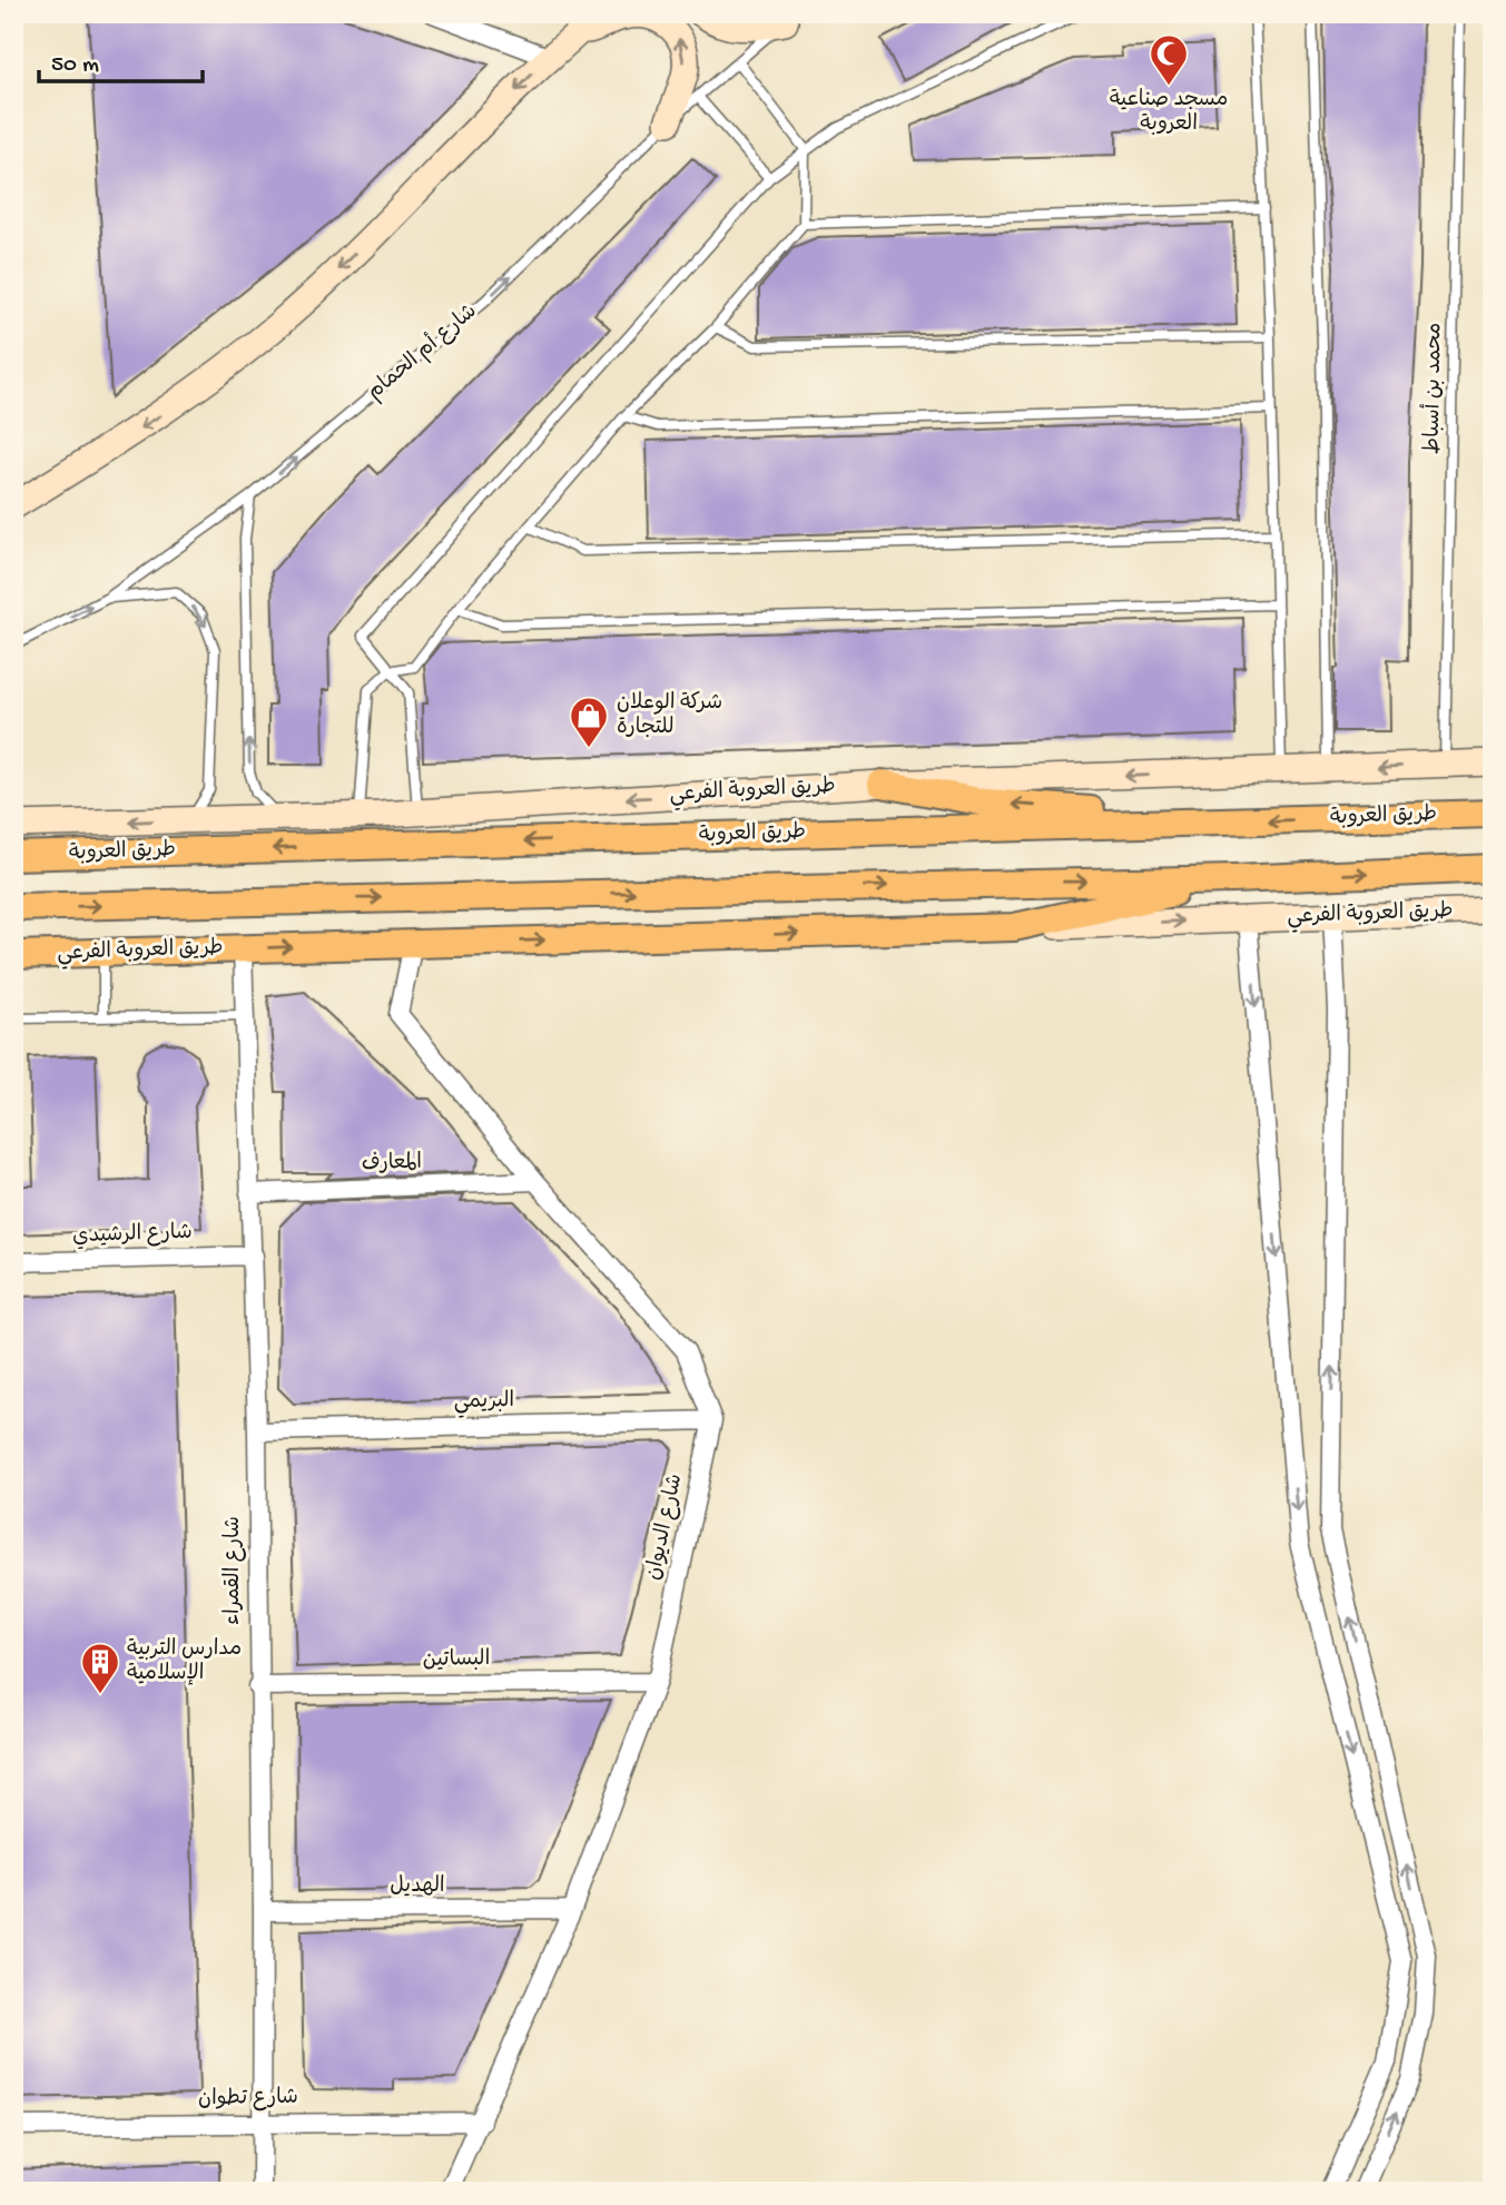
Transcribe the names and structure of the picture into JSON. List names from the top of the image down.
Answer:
{
  "streets": {
    "main road": ["طريق العروبة الفرعي", "طريق العروبة"],
    "street": [
      "المعارف",
      "شارع الرشيدي",
      "البريمي",
      "شارع الديوان",
      "شارع القمراء",
      "البساتين",
      "الهديل",
      "شارع تطوان"
    ],
    "lane": ["شارع أم الحمام", "محمد بن أسباط"]
  },
  "crossings": [
    ["محمد بن أسباط", "طريق العروبة الفرعي"],
    ["طريق العروبة الفرعي", "شارع القمراء"],
    ["المعارف", "شارع القمراء"],
    ["شارع الرشيدي", "شارع القمراء"],
    ["البريمي", "شارع الديوان"],
    ["البريمي", "شارع القمراء"],
    ["شارع الديوان", "البساتين"],
    ["شارع الديوان", "الهديل"],
    ["شارع الديوان", "شارع تطوان"],
    ["شارع القمراء", "البساتين"],
    ["شارع القمراء", "الهديل"],
    ["شارع القمراء", "شارع تطوان"]
  ],
  "one_way": ["شارع أم الحمام"],
  "places": {
    "mosque": ["مسجد صناعية العروبة"],
    "shop": ["شركة الوعلان للتجارة"],
    "building": ["مدارس التربية الإسلامية"]
  },
  "scale_bar": "50 m"
}
